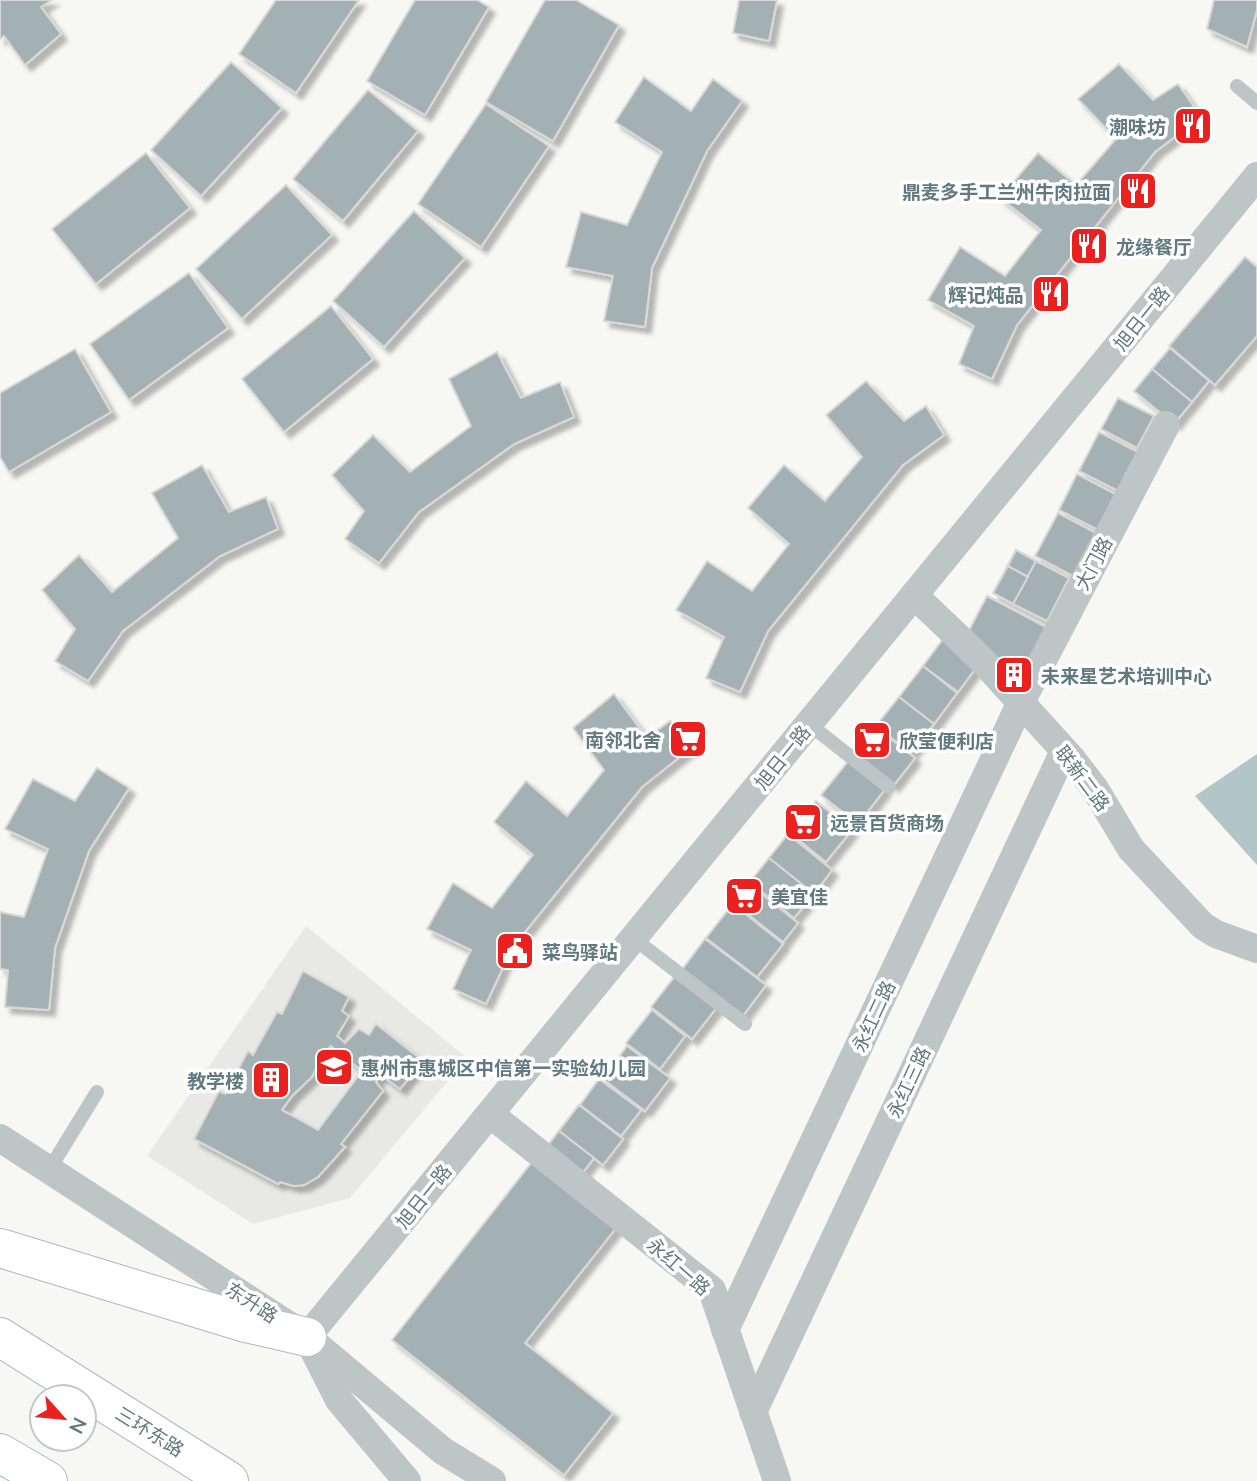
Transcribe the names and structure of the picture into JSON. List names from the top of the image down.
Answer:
{
  "streets": {
    "highway": ["三环东路"],
    "street": [
      "旭日一路",
      "大门路",
      "联新二路",
      "永红二路",
      "永红三路",
      "永红一路",
      "东升路"
    ]
  },
  "crossings": [
    ["旭日一路", "联新二路"],
    ["旭日一路", "永红一路"],
    ["旭日一路", "东升路"],
    ["大门路", "联新二路"],
    ["大门路", "永红二路"],
    ["联新二路", "永红二路"],
    ["联新二路", "永红三路"],
    ["永红二路", "永红一路"],
    ["永红三路", "永红一路"]
  ],
  "places": {
    "restaurant": [
      "潮味坊",
      "鼎麦多手工兰州牛肉拉面",
      "龙缘餐厅",
      "辉记炖品"
    ],
    "building": ["未来星艺术培训中心", "教学楼"],
    "supermarket": [
      "南邻北舍",
      "欣莹便利店",
      "远景百货商场",
      "美宜佳"
    ],
    "public building": ["菜鸟驿站"],
    "school or university": ["惠州市惠城区中信第一实验幼儿园"]
  },
  "north": "bottom right"
}
